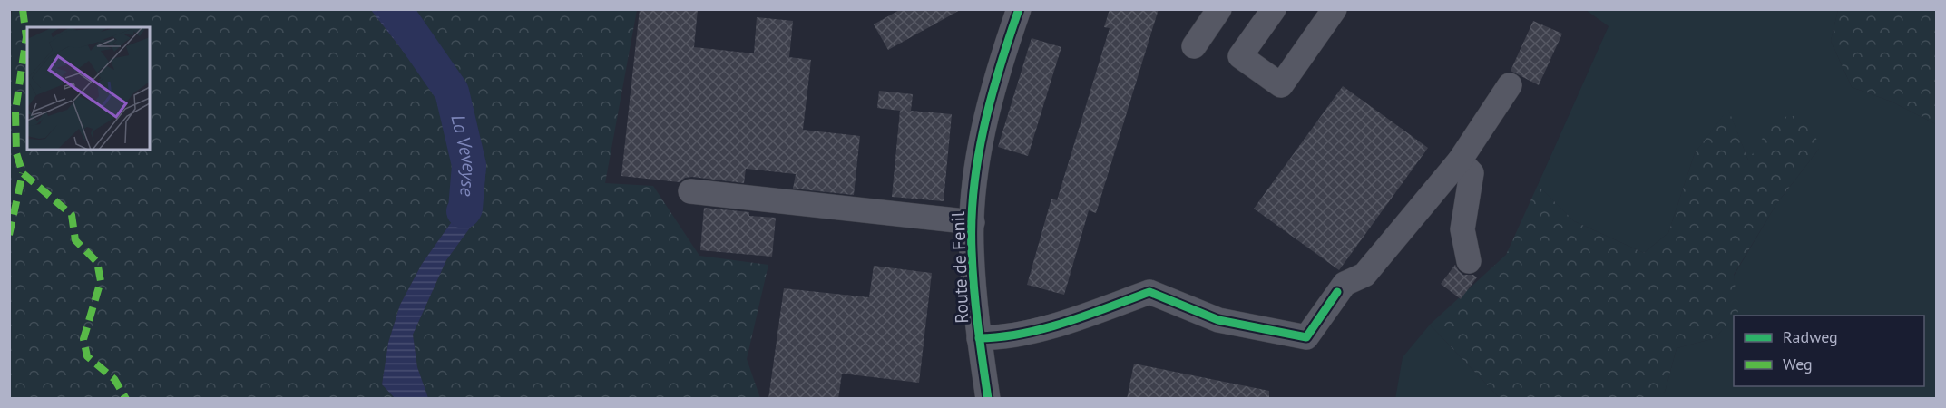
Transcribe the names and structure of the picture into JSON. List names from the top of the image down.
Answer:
{
  "streets": {
    "street": ["Route de Fenil"]
  },
  "water": ["La Veveyse"],
  "legend": ["Radweg", "Weg"]
}
